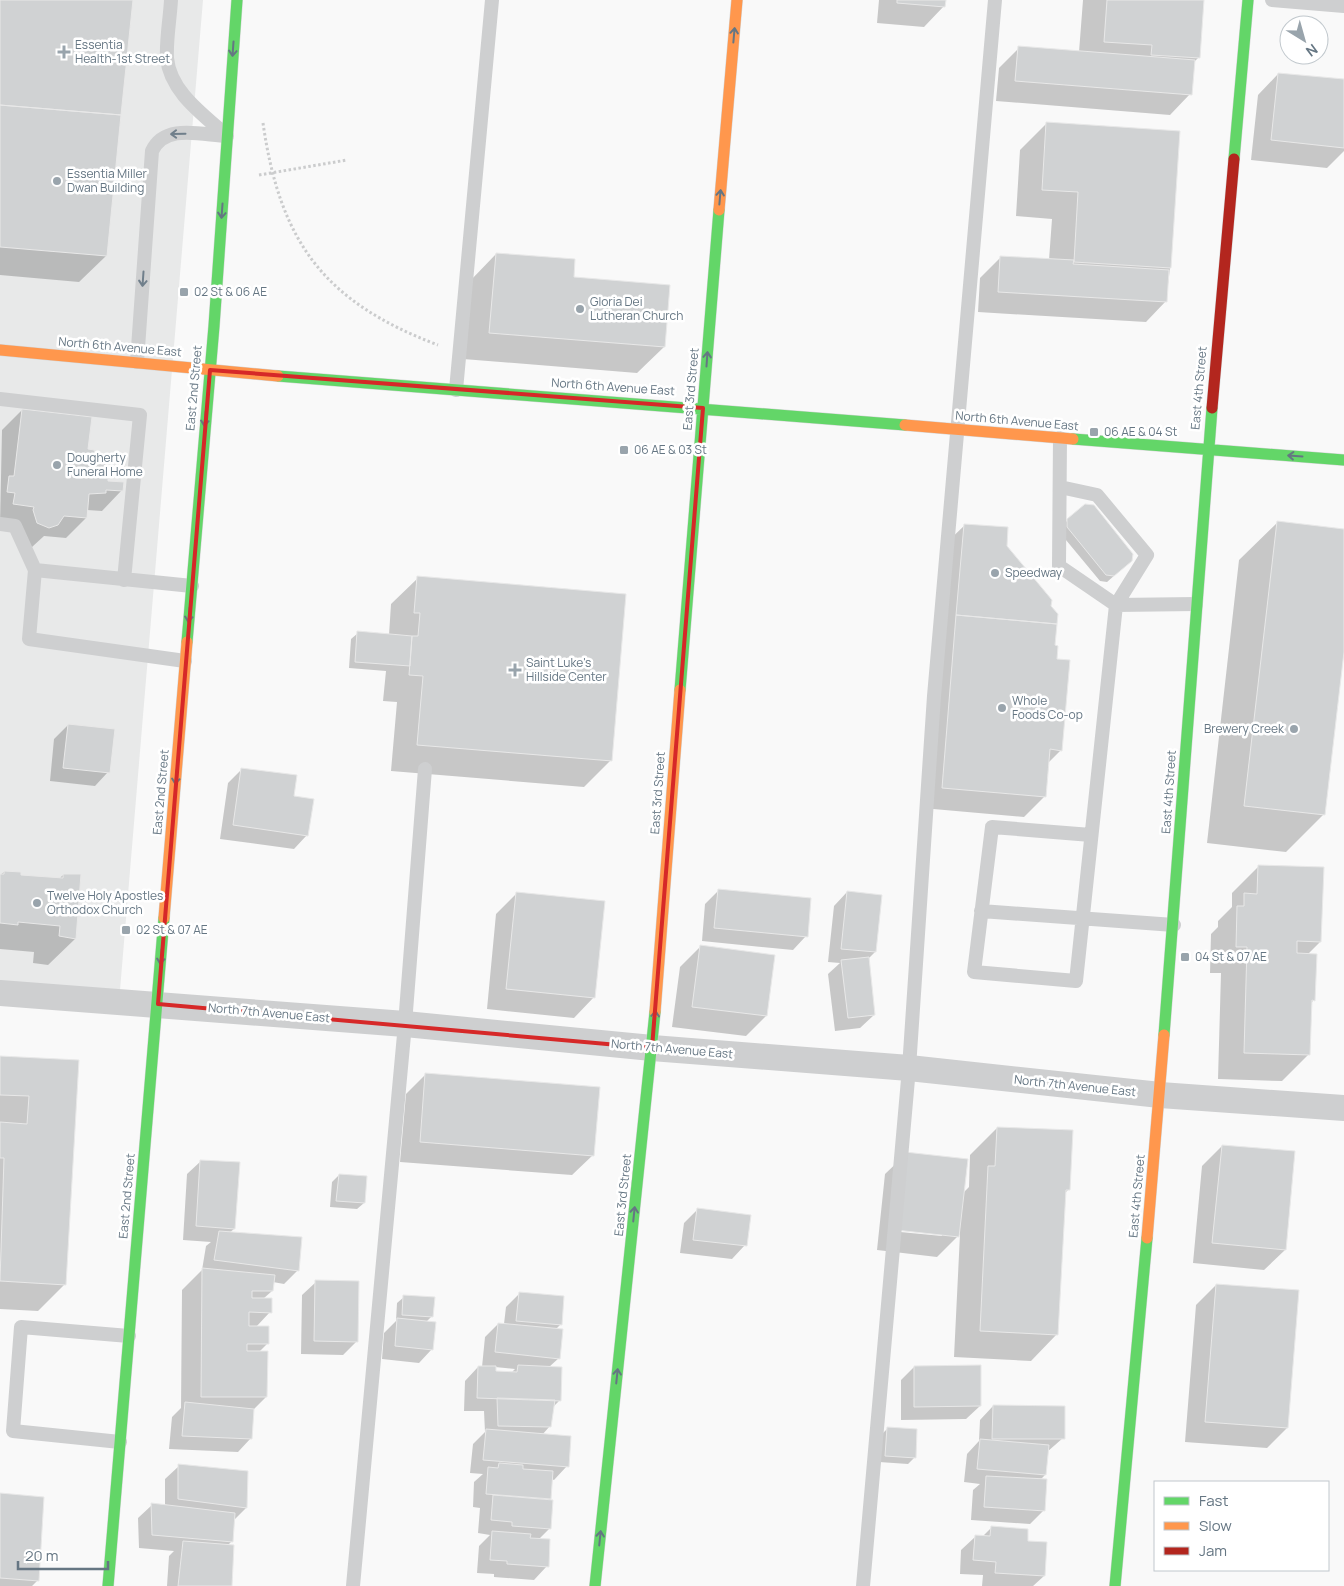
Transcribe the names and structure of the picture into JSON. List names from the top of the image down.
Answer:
{
  "streets": {
    "street": [
      "North 6th Avenue East",
      "East 2nd Street",
      "East 4th Street",
      "East 3rd Street",
      "North 7th Avenue East"
    ]
  },
  "crossings": [
    ["North 6th Avenue East", "East 2nd Street"],
    ["North 6th Avenue East", "East 4th Street"],
    ["North 6th Avenue East", "East 3rd Street"],
    ["East 2nd Street", "North 7th Avenue East"],
    ["East 4th Street", "North 7th Avenue East"],
    ["East 3rd Street", "North 7th Avenue East"]
  ],
  "one_way": ["East 2nd Street", "East 3rd Street"],
  "places": {
    "health": ["Essentia Health-1st Street", "Saint Luke's Hillside Center"],
    "other": [
      "Essentia Miller Dwan Building",
      "Gloria Dei Lutheran Church",
      "Dougherty Funeral Home",
      "Speedway",
      "Whole Foods Co-op",
      "Brewery Creek",
      "Twelve Holy Apostles Orthodox Church"
    ],
    "transit": [
      "02 St & 06 AE",
      "06 AE & 04 St",
      "06 AE & 03 St",
      "02 St & 07 AE",
      "04 St & 07 AE"
    ]
  },
  "legend": ["Fast", "Slow", "Jam"],
  "scale_bar": "20 m",
  "north": "bottom right"
}
